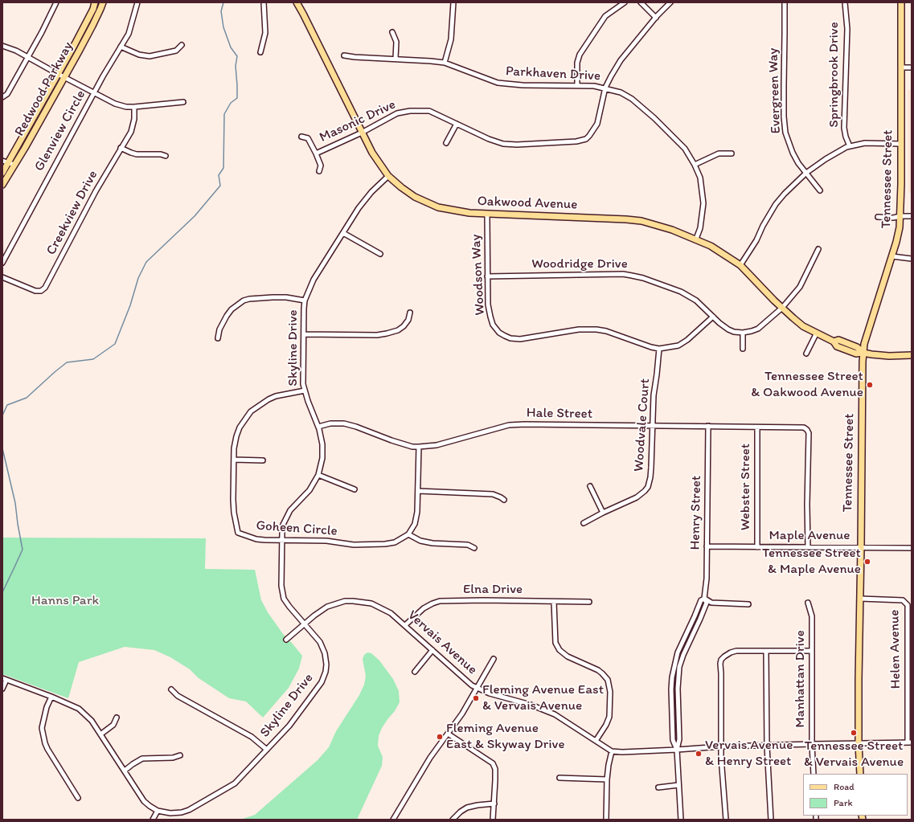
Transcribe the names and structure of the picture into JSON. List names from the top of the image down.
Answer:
{
  "streets": {
    "main road": ["Redwood Parkway", "Tennessee Street", "Oakwood Avenue"],
    "street": [
      "Parkhaven Drive",
      "Springbrook Drive",
      "Evergreen Way",
      "Masonic Drive",
      "Glenview Circle",
      "Creekview Drive",
      "Woodridge Drive",
      "Woodson Way",
      "Skyline Drive",
      "Hale Street",
      "Woodvale Court",
      "Webster Street",
      "Henry Street",
      "Goheen Circle",
      "Maple Avenue",
      "Elna Drive",
      "Vervais Avenue",
      "Helen Avenue",
      "Manhattan Drive"
    ]
  },
  "crossings": [
    ["Parkhaven Drive", "Masonic Drive"],
    ["Parkhaven Drive", "Oakwood Avenue"],
    ["Masonic Drive", "Oakwood Avenue"],
    ["Tennessee Street", "Oakwood Avenue"],
    ["Tennessee Street", "Maple Avenue"],
    ["Tennessee Street", "Helen Avenue"],
    ["Oakwood Avenue", "Woodridge Drive"],
    ["Oakwood Avenue", "Woodson Way"],
    ["Oakwood Avenue", "Skyline Drive"],
    ["Woodridge Drive", "Woodson Way"],
    ["Woodson Way", "Woodvale Court"],
    ["Skyline Drive", "Hale Street"],
    ["Skyline Drive", "Goheen Circle"],
    ["Skyline Drive", "Vervais Avenue"],
    ["Hale Street", "Woodvale Court"],
    ["Hale Street", "Webster Street"],
    ["Hale Street", "Henry Street"],
    ["Hale Street", "Maple Avenue"],
    ["Webster Street", "Maple Avenue"],
    ["Henry Street", "Maple Avenue"],
    ["Elna Drive", "Vervais Avenue"]
  ],
  "parks": ["Hanns Park"],
  "places": [
    "Tennessee Street & Oakwood Avenue",
    "Tennessee Street & Maple Avenue",
    "Fleming Avenue East & Vervais Avenue",
    "Tennessee Street & Vervais Avenue",
    "Fleming Avenue East & Skyway Drive",
    "Vervais Avenue & Henry Street"
  ],
  "legend": ["Road", "Park"]
}
